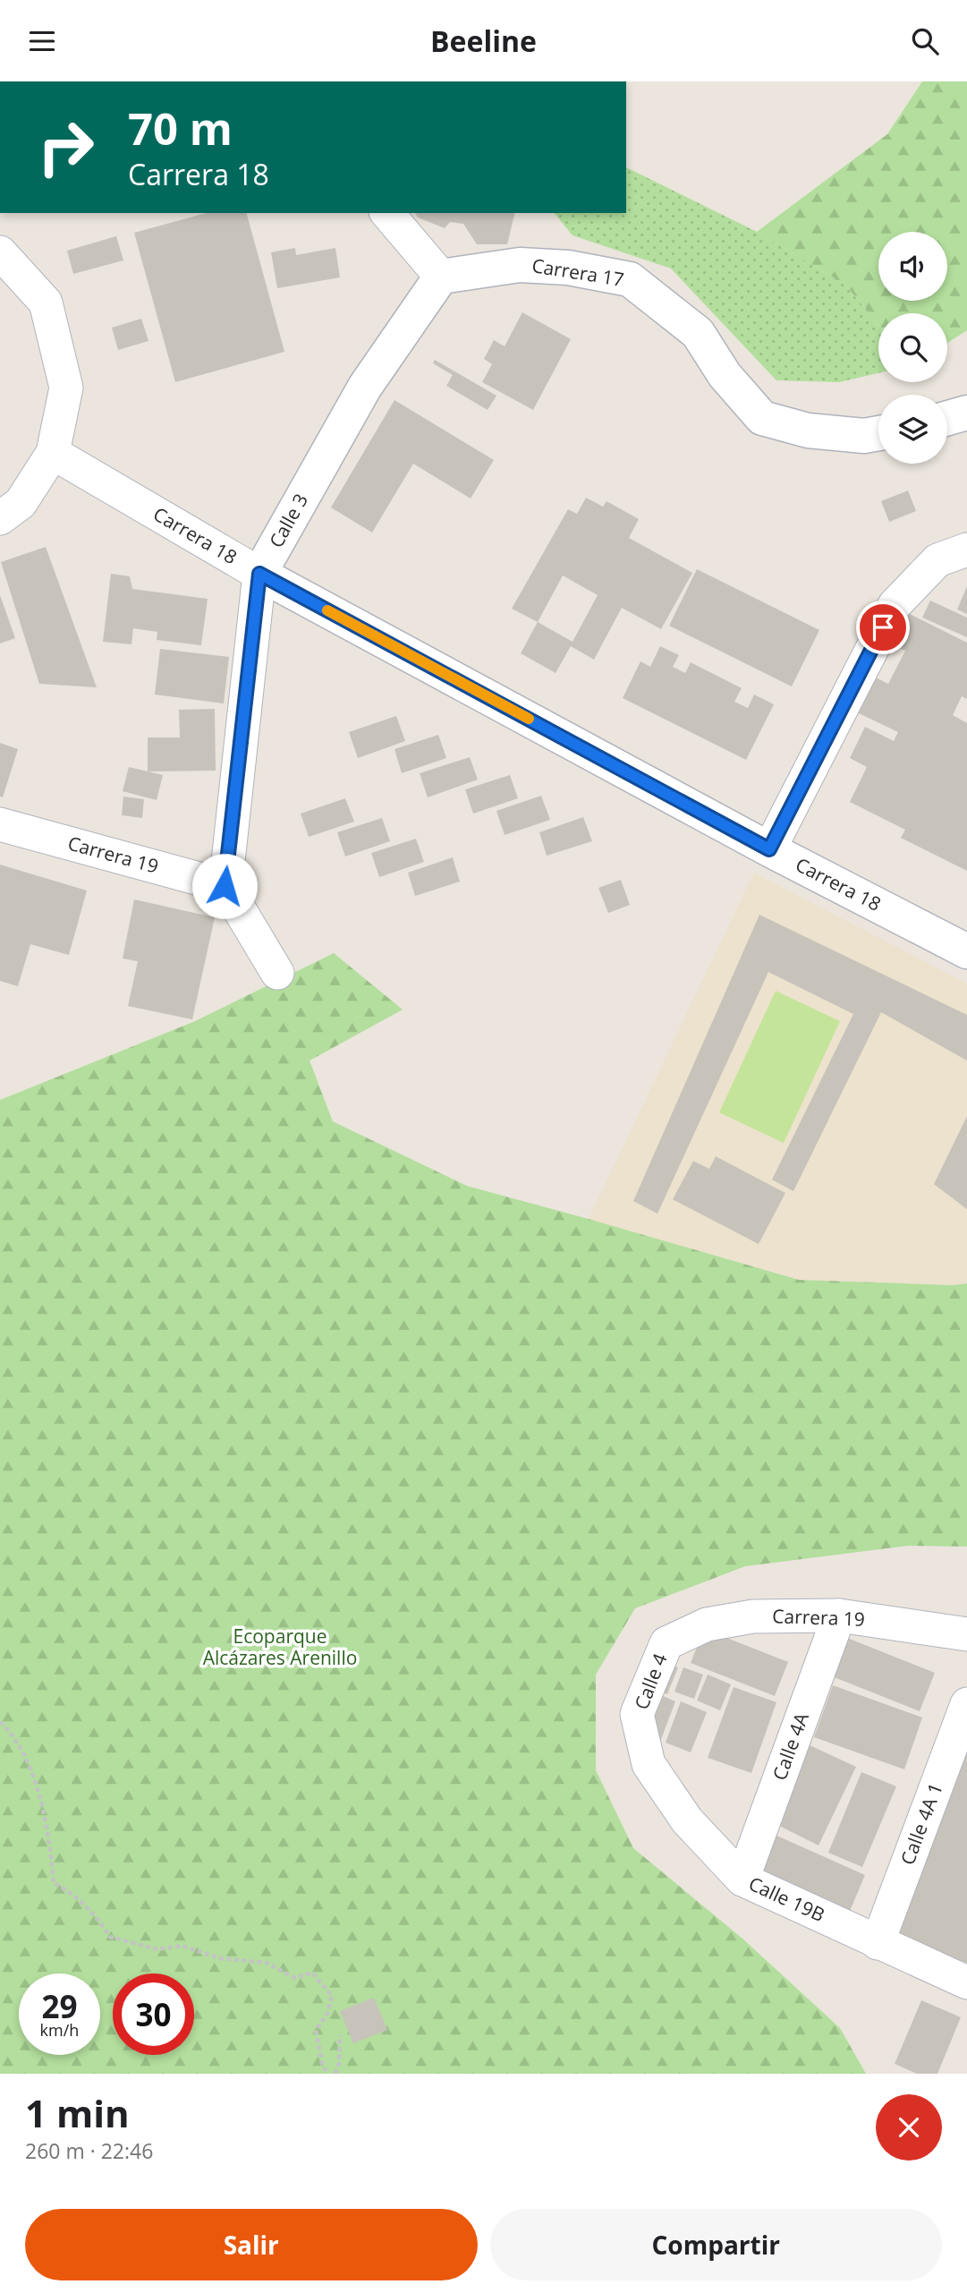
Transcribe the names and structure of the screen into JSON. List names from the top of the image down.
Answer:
{
  "streets": {
    "street": [
      "Carrera 17",
      "Calle 3",
      "Carrera 18",
      "Carrera 19",
      "Calle 4",
      "Calle 4A",
      "Calle 4A 1",
      "Calle 19B"
    ]
  },
  "crossings": [
    ["Carrera 17", "Calle 3"],
    ["Calle 3", "Carrera 18"],
    ["Calle 3", "Carrera 19"],
    ["Carrera 19", "Calle 4"],
    ["Carrera 19", "Calle 4A"],
    ["Calle 4", "Calle 19B"],
    ["Calle 4A", "Calle 19B"],
    ["Calle 4A 1", "Calle 19B"]
  ],
  "parks": ["Ecoparque Alcázares Arenillo"],
  "page": {
    "header": "Beeline",
    "turn": ["70 m", "Carrera 18"],
    "speed": "29 km/h",
    "limit": "30",
    "heading": ["1 min", "260 m · 22:46"],
    "buttons": ["Salir", "Compartir"]
  }
}
